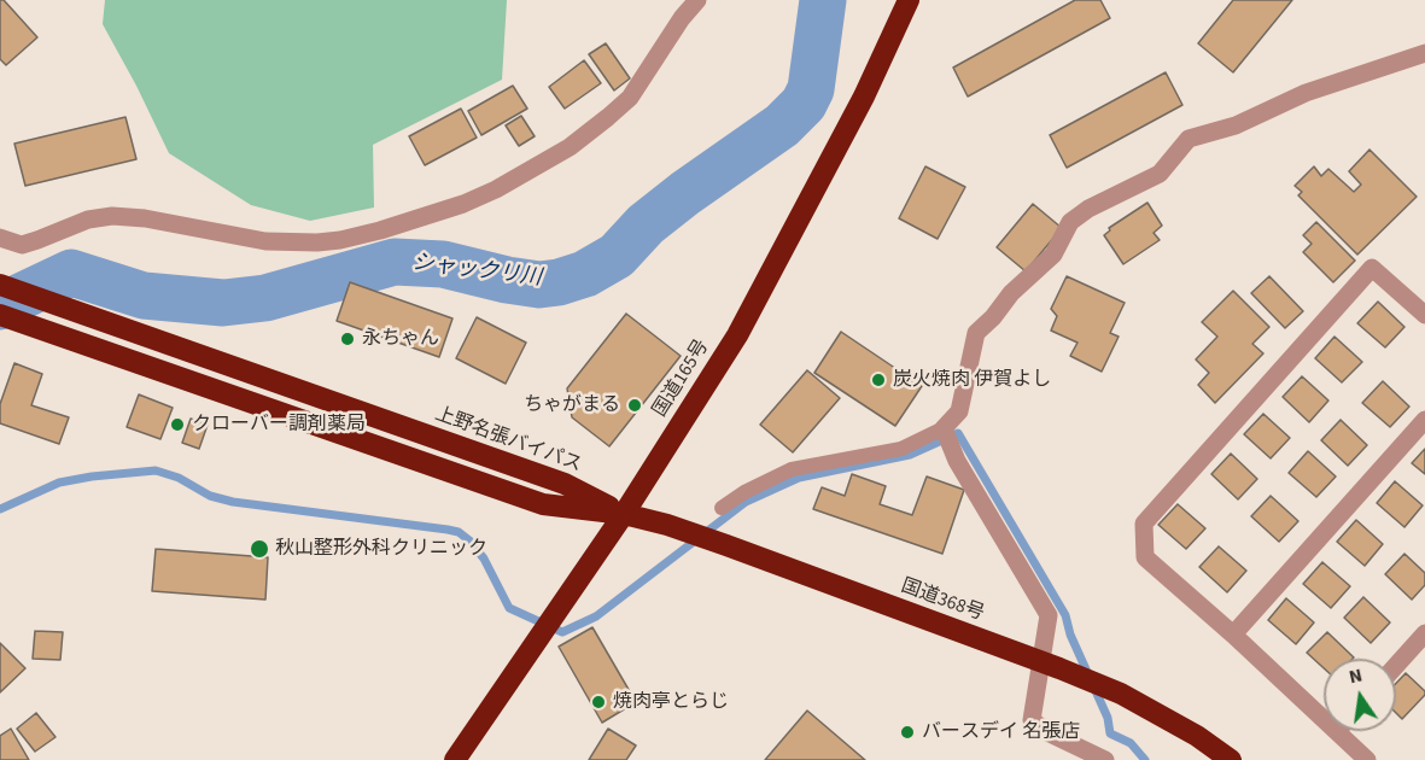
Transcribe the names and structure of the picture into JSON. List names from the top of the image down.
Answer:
{
  "streets": {
    "highway": ["国道165号", "上野名張バイパス", "国道368号"]
  },
  "crossings": [
    ["国道165号", "上野名張バイパス"],
    ["国道165号", "国道368号"],
    ["上野名張バイパス", "国道368号"]
  ],
  "water": ["シャックリ川"],
  "places": [
    "永ちゃん",
    "炭火焼肉 伊賀よし",
    "ちゃがまる",
    "クローバー調剤薬局",
    "秋山整形外科クリニック",
    "焼肉亭とらじ",
    "バースデイ 名張店"
  ],
  "north": "top"
}
